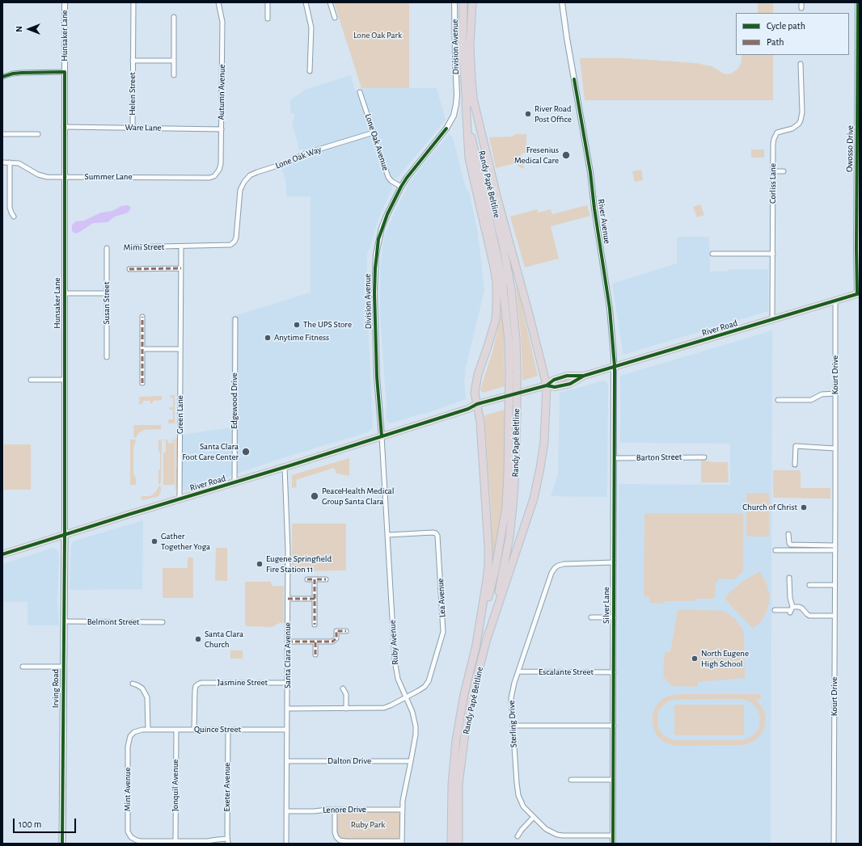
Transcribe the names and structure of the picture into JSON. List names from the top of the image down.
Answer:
{
  "streets": {
    "highway": ["Randy Papé Beltline"],
    "main road": ["River Road", "Irving Road"],
    "street": [
      "Hunsaker Lane",
      "Division Avenue",
      "Autumn Avenue",
      "Helen Street",
      "Ware Lane",
      "Lone Oak Avenue",
      "Owosso Drive",
      "Lone Oak Way",
      "Summer Lane",
      "Corliss Lane",
      "River Avenue",
      "Mimi Street",
      "Susan Street",
      "Kourt Drive",
      "Edgewood Drive",
      "Green Lane",
      "Barton Street",
      "Lea Avenue",
      "Silver Lane",
      "Belmont Street",
      "Ruby Avenue",
      "Santa Clara Avenue",
      "Escalante Street",
      "Jasmine Street",
      "Sterling Drive",
      "Quince Street",
      "Dalton Drive",
      "Jonquil Avenue",
      "Exeter Avenue",
      "Mint Avenue",
      "Lenore Drive"
    ]
  },
  "crossings": [
    ["Hunsaker Lane", "Ware Lane"],
    ["Hunsaker Lane", "Summer Lane"],
    ["Hunsaker Lane", "River Road"],
    ["Hunsaker Lane", "Irving Road"],
    ["Division Avenue", "Lone Oak Avenue"],
    ["Division Avenue", "River Road"],
    ["Division Avenue", "Ruby Avenue"],
    ["Autumn Avenue", "Ware Lane"],
    ["Autumn Avenue", "Summer Lane"],
    ["Helen Street", "Ware Lane"],
    ["Lone Oak Avenue", "Lone Oak Way"],
    ["Owosso Drive", "River Road"],
    ["Lone Oak Way", "Mimi Street"],
    ["Lone Oak Way", "Green Lane"],
    ["Corliss Lane", "River Road"],
    ["River Avenue", "River Road"],
    ["River Avenue", "Silver Lane"],
    ["Mimi Street", "Green Lane"],
    ["River Road", "Kourt Drive"],
    ["River Road", "Edgewood Drive"],
    ["River Road", "Green Lane"],
    ["River Road", "Silver Lane"],
    ["River Road", "Ruby Avenue"],
    ["River Road", "Santa Clara Avenue"],
    ["River Road", "Irving Road"],
    ["Barton Street", "Silver Lane"],
    ["Lea Avenue", "Ruby Avenue"],
    ["Silver Lane", "Escalante Street"],
    ["Silver Lane", "Sterling Drive"],
    ["Belmont Street", "Irving Road"],
    ["Ruby Avenue", "Dalton Drive"],
    ["Ruby Avenue", "Lenore Drive"],
    ["Santa Clara Avenue", "Jasmine Street"],
    ["Santa Clara Avenue", "Quince Street"],
    ["Santa Clara Avenue", "Dalton Drive"],
    ["Santa Clara Avenue", "Lenore Drive"],
    ["Escalante Street", "Sterling Drive"],
    ["Jasmine Street", "Quince Street"],
    ["Quince Street", "Jonquil Avenue"],
    ["Quince Street", "Exeter Avenue"],
    ["Quince Street", "Mint Avenue"],
    ["Jonquil Avenue", "Mint Avenue"]
  ],
  "parks": ["Lone Oak Park", "Ruby Park"],
  "places": [
    "River Road Post Office",
    "Fresenius Medical Care",
    "The UPS Store",
    "Anytime Fitness",
    "Santa Clara Foot Care Center",
    "PeaceHealth Medical Group Santa Clara",
    "Church of Christ",
    "Gather Together Yoga",
    "Eugene Springfield Fire Station 11",
    "Santa Clara Church",
    "North Eugene High School"
  ],
  "legend": ["Cycle path", "Path"],
  "scale_bar": "100 m",
  "north": "left"
}
